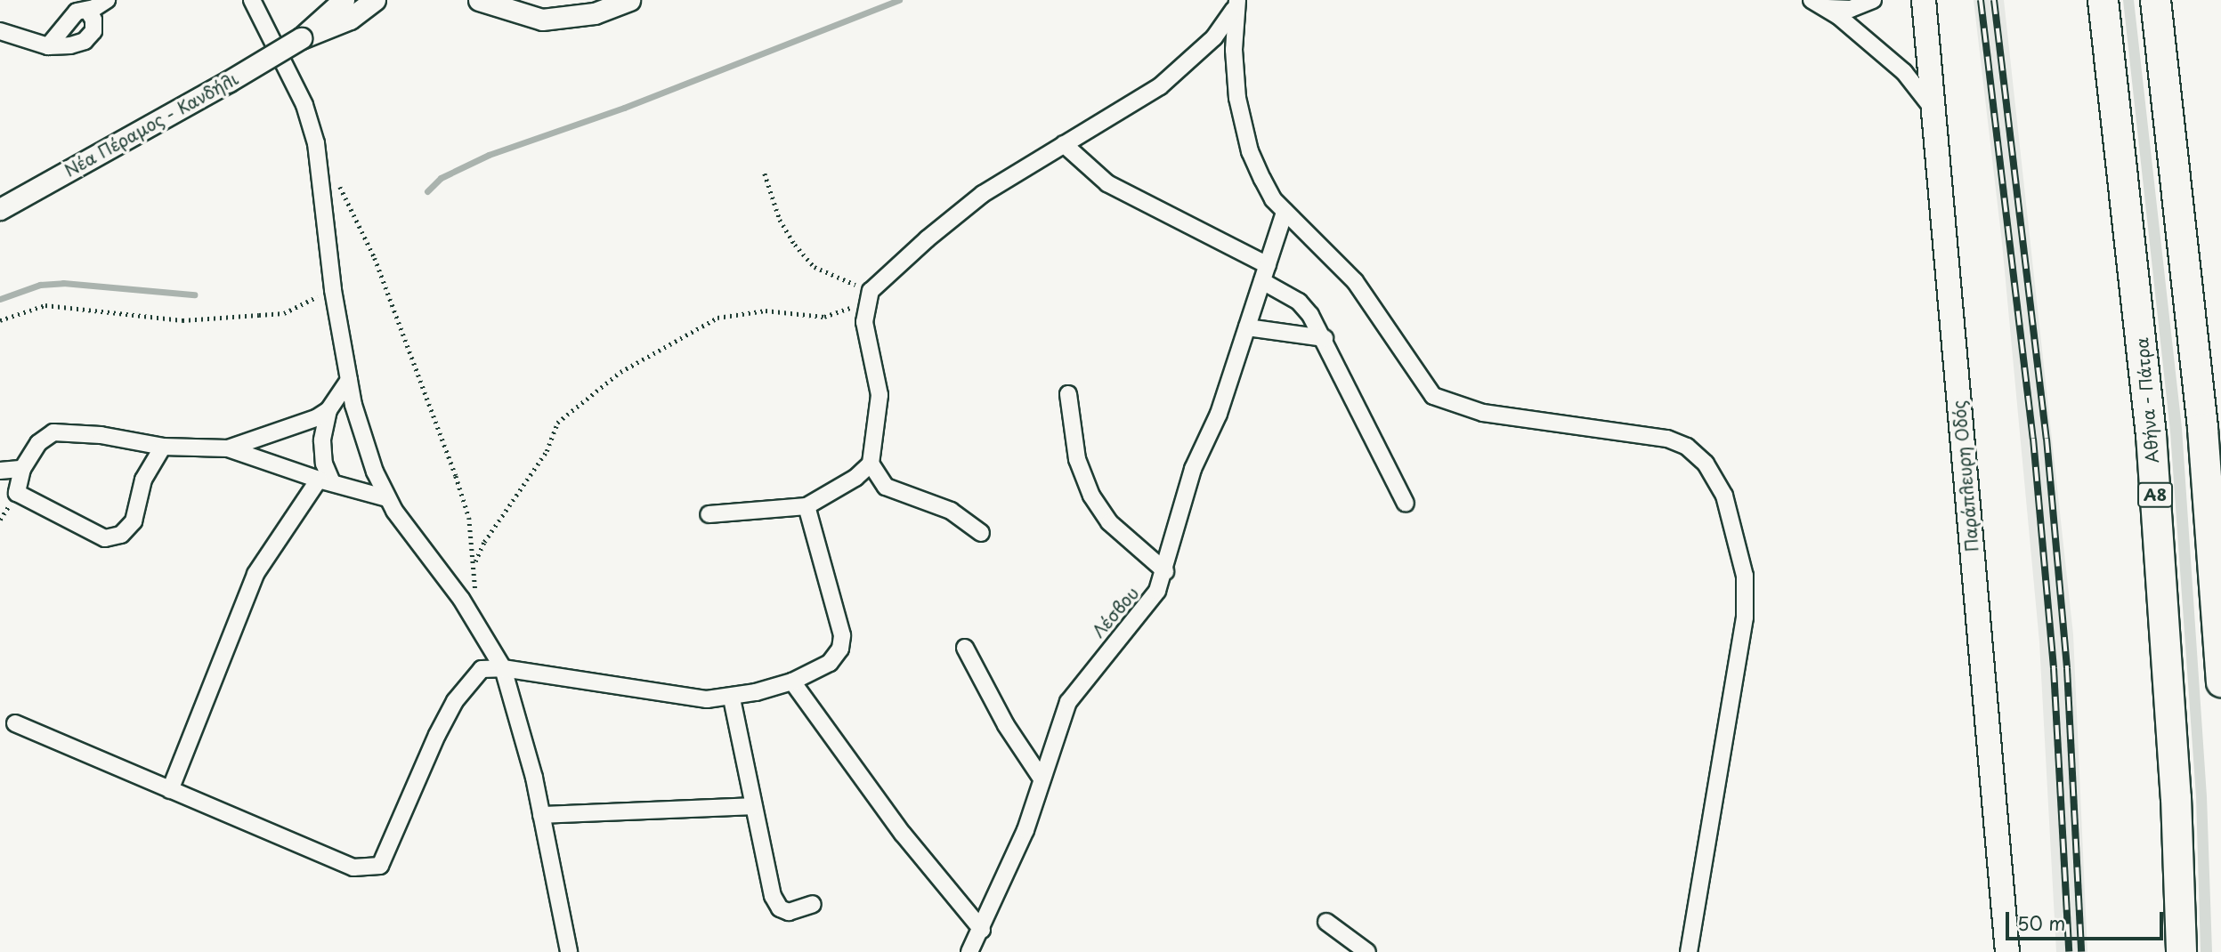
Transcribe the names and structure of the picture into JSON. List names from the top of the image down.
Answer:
{
  "streets": {
    "highway": ["Αθήνα - Πάτρα", "Α8"],
    "main road": ["Παράπλευρη Οδός"],
    "street": ["Νέα Πέραμος - Κανδήλι", "Λέσβου"]
  },
  "scale_bar": "50 m"
}
